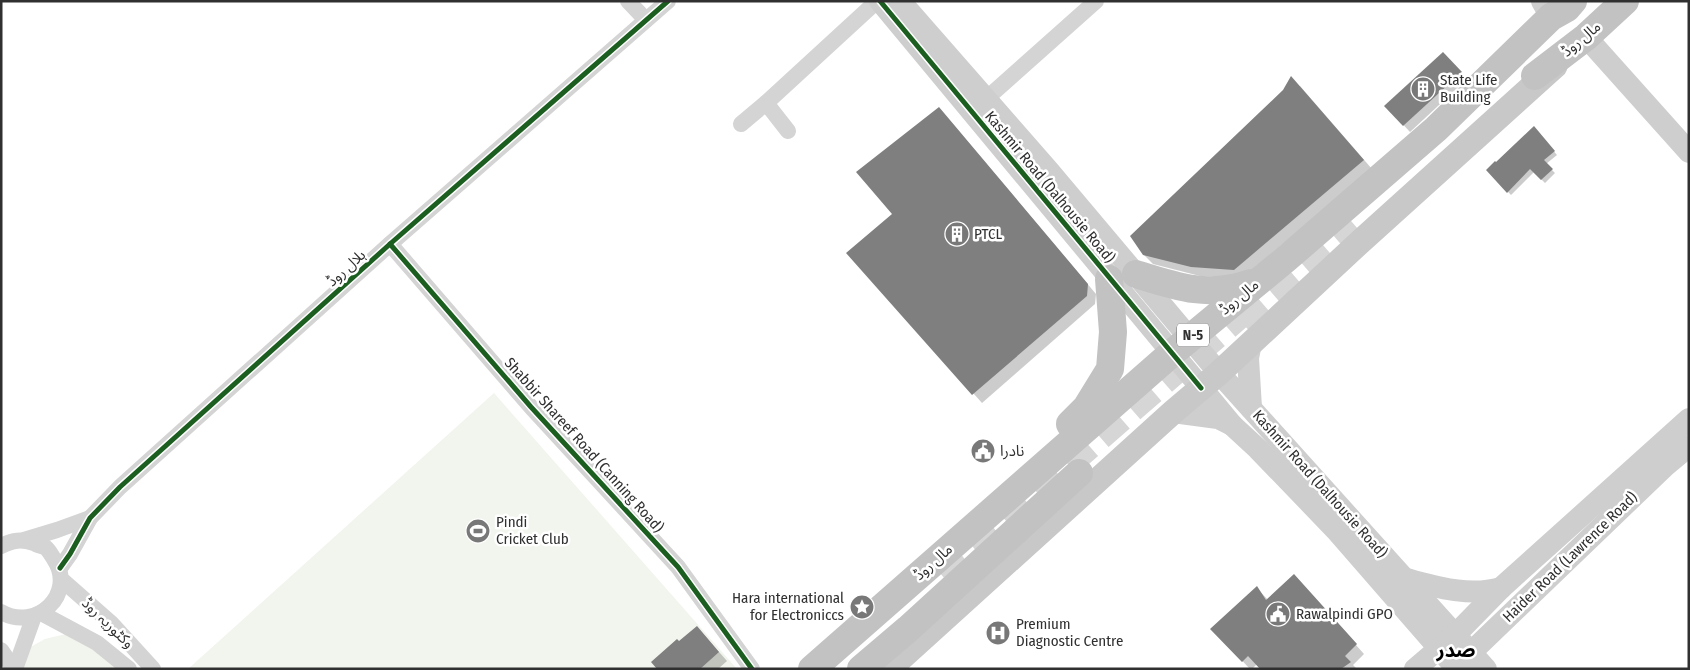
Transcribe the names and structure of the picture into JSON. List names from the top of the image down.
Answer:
{
  "streets": {
    "highway": ["مال روڈ", "N-5"],
    "street": [
      "Kashmir Road (Dalhousie Road)",
      "ہلال روڈ",
      "Shabbir Shareef Road (Canning Road)",
      "Haider Road (Lawrence Road)",
      "وکٹوریہ روڈ"
    ]
  },
  "crossings": [
    ["مال روڈ", "Kashmir Road (Dalhousie Road)"],
    ["Kashmir Road (Dalhousie Road)", "Haider Road (Lawrence Road)"],
    ["ہلال روڈ", "Shabbir Shareef Road (Canning Road)"],
    ["ہلال روڈ", "وکٹوریہ روڈ"]
  ],
  "districts": ["صدر"],
  "places": {
    "building": ["State Life Building", "PTCL"],
    "public building": ["نادرا", "Rawalpindi GPO"],
    "sports": ["Pindi Cricket Club"],
    "place": ["Hara international for Electroniccs"],
    "hospital": ["Premium Diagnostic Centre"]
  }
}
